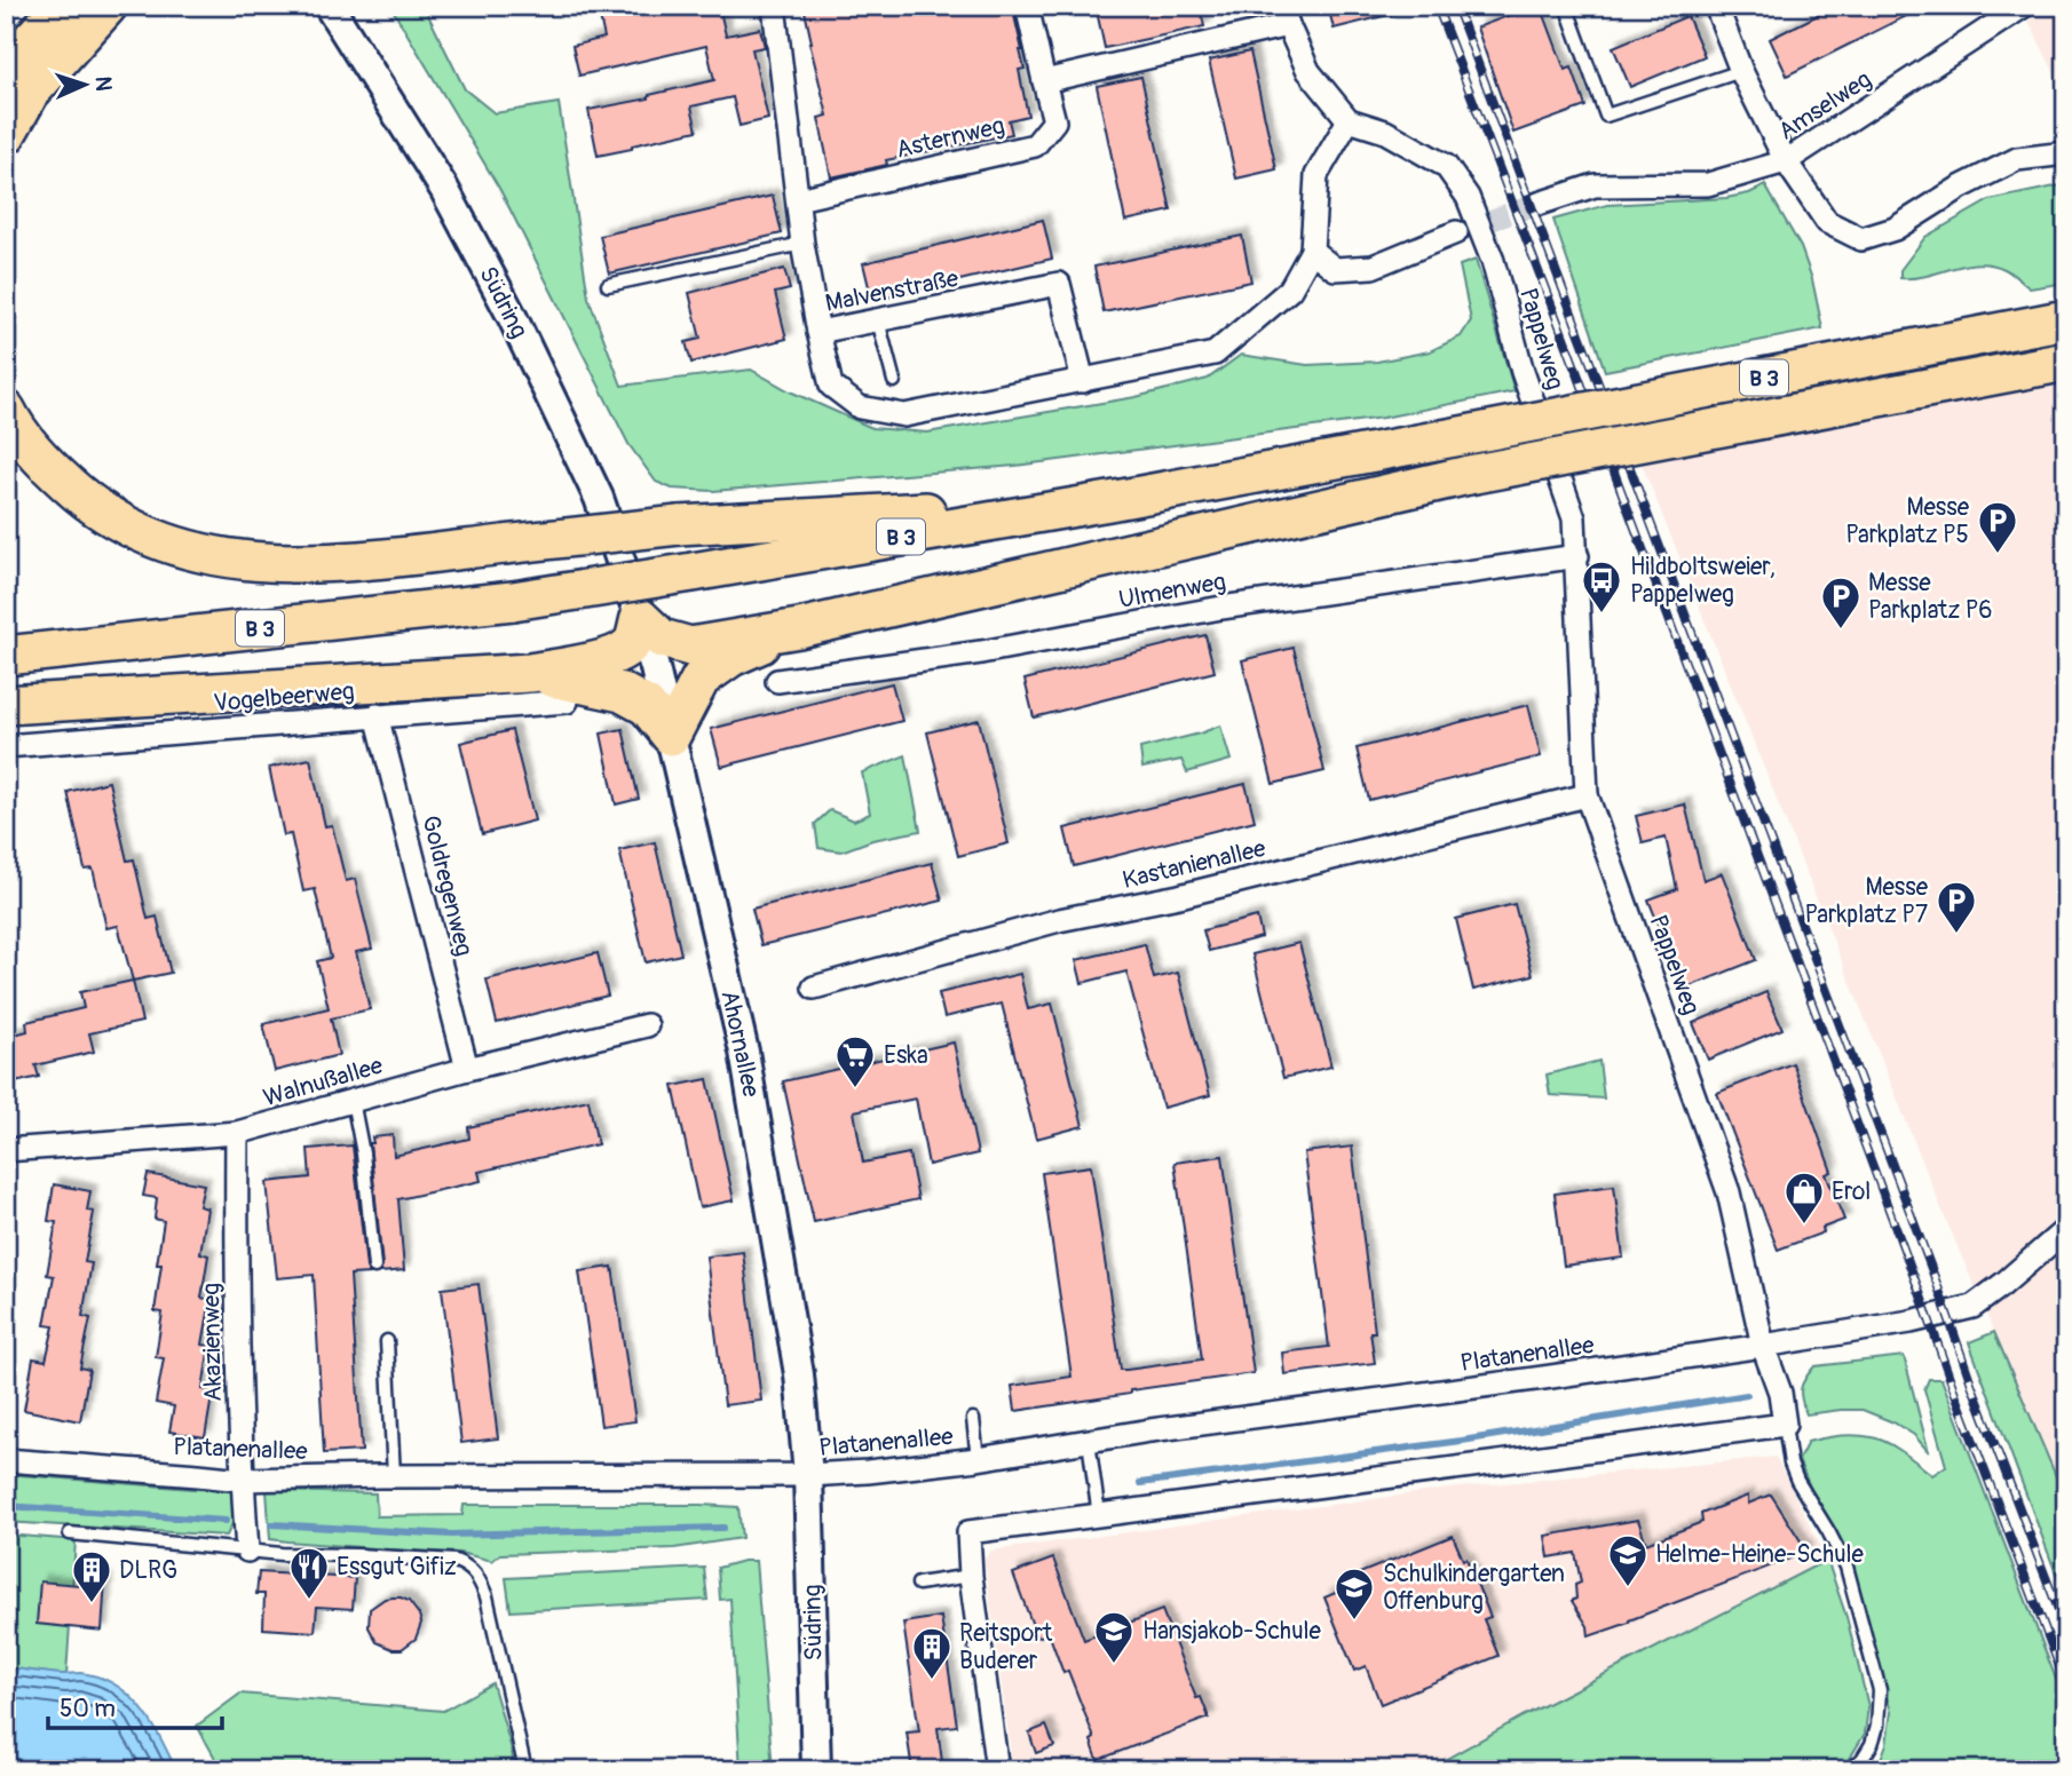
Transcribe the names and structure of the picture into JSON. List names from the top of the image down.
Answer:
{
  "streets": {
    "highway": ["B 3"],
    "street": [
      "Amselweg",
      "Asternweg",
      "Malvenstraße",
      "Südring",
      "Pappelweg",
      "Ulmenweg",
      "Vogelbeerweg",
      "Kastanienallee",
      "Goldregenweg",
      "Ahornallee",
      "Walnußallee",
      "Akazienweg",
      "Platanenallee"
    ]
  },
  "crossings": [
    ["Asternweg", "Malvenstraße"],
    ["Südring", "Ahornallee"],
    ["Südring", "Platanenallee"],
    ["Pappelweg", "Ulmenweg"],
    ["Pappelweg", "Kastanienallee"],
    ["Pappelweg", "Platanenallee"],
    ["Vogelbeerweg", "Goldregenweg"],
    ["Goldregenweg", "Walnußallee"],
    ["Ahornallee", "Platanenallee"],
    ["Walnußallee", "Akazienweg"],
    ["Akazienweg", "Platanenallee"]
  ],
  "places": {
    "parking": ["Messe Parkplatz P5", "Messe Parkplatz P6", "Messe Parkplatz P7"],
    "bus stop": ["Hildboltsweier, Pappelweg"],
    "supermarket": ["Eska"],
    "shop": ["Erol"],
    "school or university": ["Helme-Heine-Schule", "Schulkindergarten Offenburg", "Hansjakob-Schule"],
    "restaurant": ["Essgut Gifiz"],
    "building": ["DLRG", "Reitsport Buderer"]
  },
  "scale_bar": "50 m",
  "north": "right"
}
